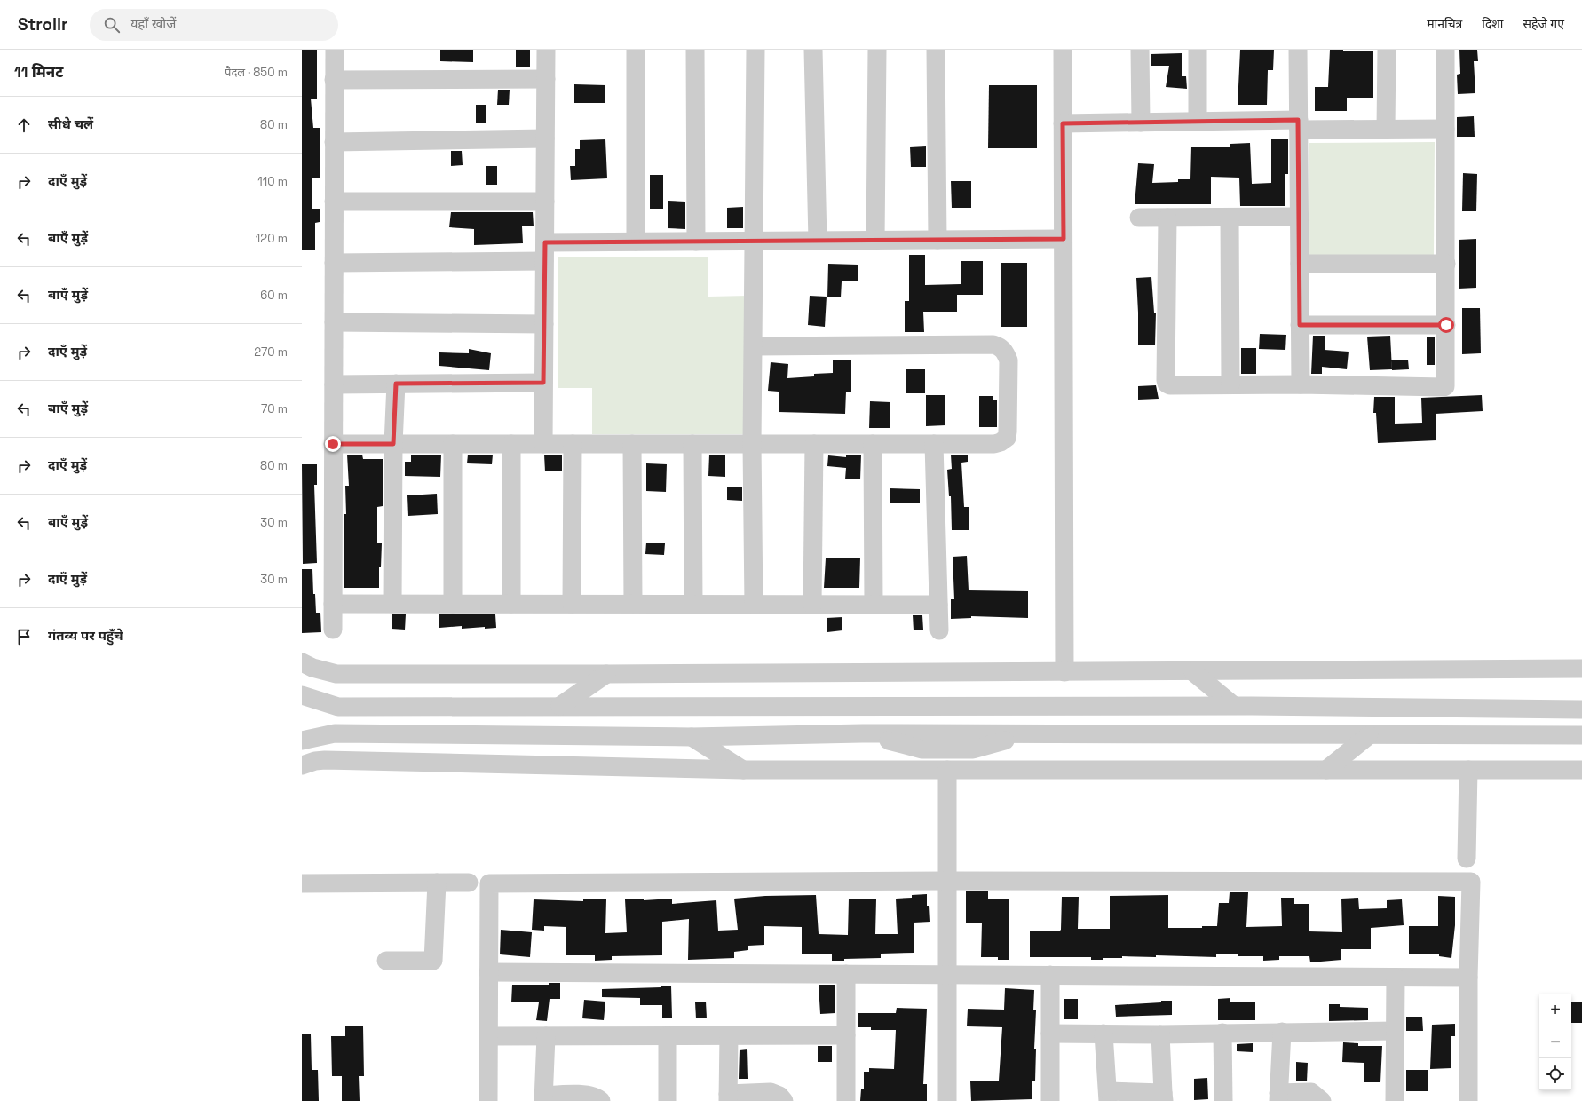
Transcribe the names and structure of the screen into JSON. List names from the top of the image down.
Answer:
{
  "page": {
    "header": "Strollr",
    "search": "यहाँ खोजें",
    "nav": ["मानचित्र", "दिशा", "सहेजे गए"],
    "heading": ["11 मिनट", "पैदल · 850 m"],
    "list": [
      ["सीधे चलें", "80 m"],
      ["दाएँ मुड़ें", "110 m"],
      ["बाएँ मुड़ें", "120 m"],
      ["बाएँ मुड़ें", "60 m"],
      ["दाएँ मुड़ें", "270 m"],
      ["बाएँ मुड़ें", "70 m"],
      ["दाएँ मुड़ें", "80 m"],
      ["बाएँ मुड़ें", "30 m"],
      ["दाएँ मुड़ें", "30 m"],
      "गंतव्य पर पहुँचे"
    ],
    "map_buttons": ["+", "−"]
  }
}
